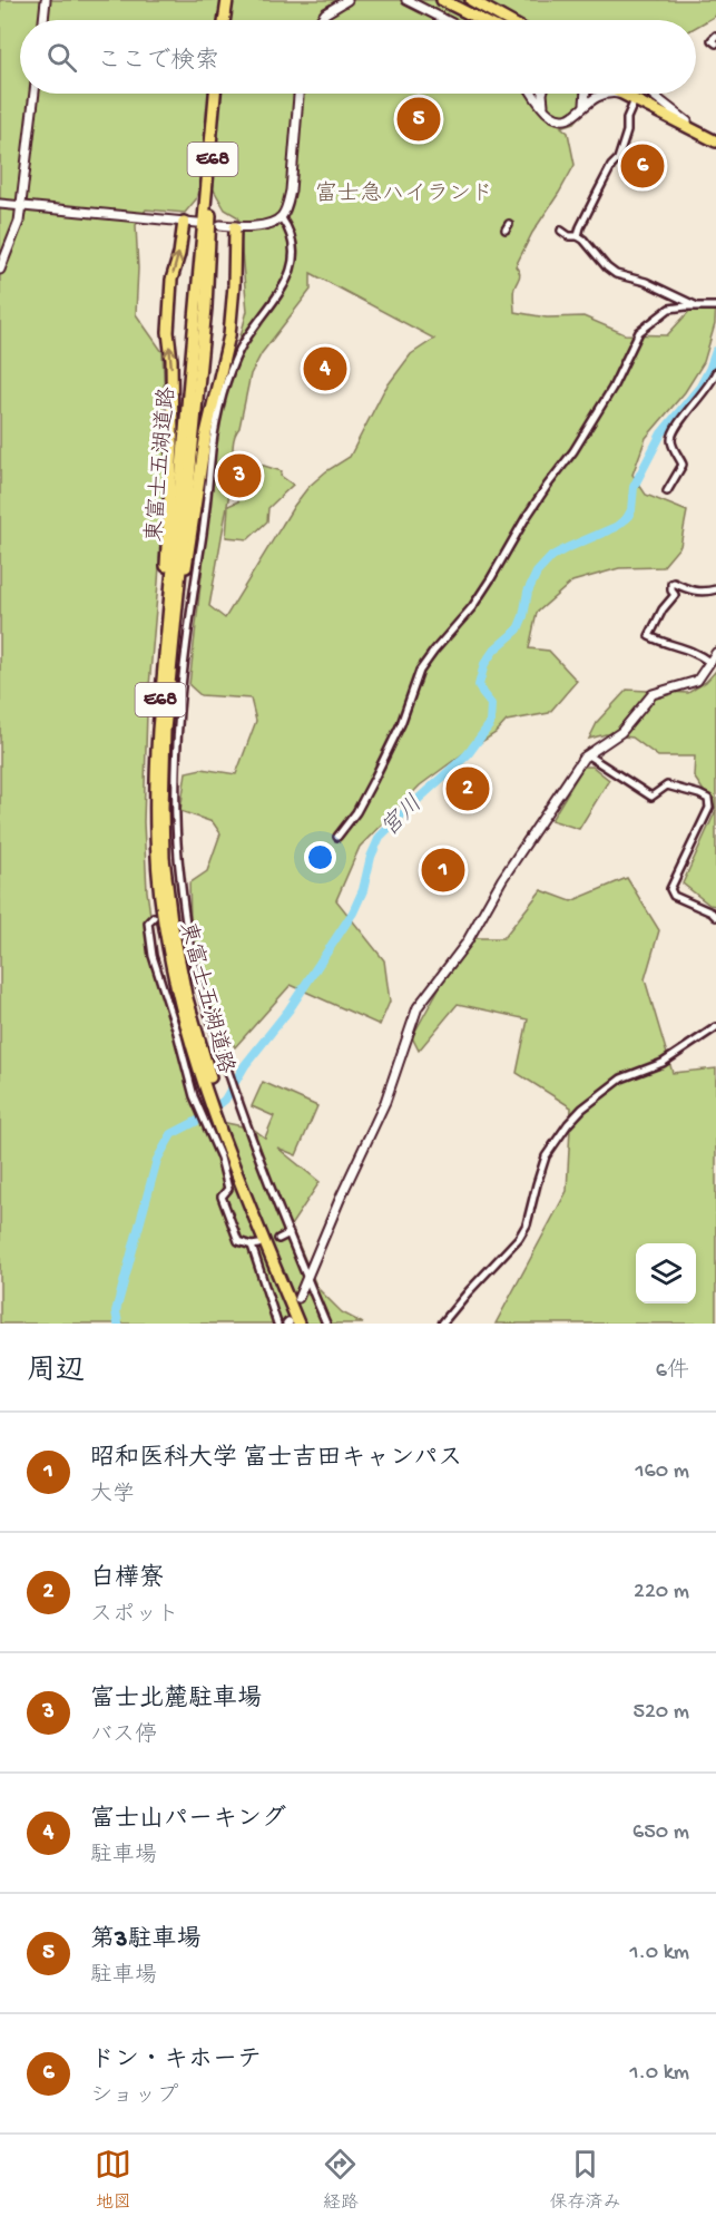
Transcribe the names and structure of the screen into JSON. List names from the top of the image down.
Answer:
{
  "streets": {
    "highway": ["E68", "東富士五湖道路"]
  },
  "crossings": [
    ["E68", "東富士五湖道路"]
  ],
  "water": ["宮川"],
  "parks": ["富士急ハイランド"],
  "page": {
    "search": "ここで検索",
    "pins": [
      "5",
      "6",
      "4",
      "3",
      "2",
      "1"
    ],
    "heading": ["周辺", "6件"],
    "list": [
      {
        "mark": "1",
        "name": "昭和医科大学 富士吉田キャンパス",
        "note": "大学",
        "value": "160 m"
      },
      {
        "mark": "2",
        "name": "白樺寮",
        "note": "スポット",
        "value": "220 m"
      },
      {
        "mark": "3",
        "name": "富士北麓駐車場",
        "note": "バス停",
        "value": "520 m"
      },
      {
        "mark": "4",
        "name": "富士山パーキング",
        "note": "駐車場",
        "value": "650 m"
      },
      {
        "mark": "5",
        "name": "第3駐車場",
        "note": "駐車場",
        "value": "1.0 km"
      },
      {
        "mark": "6",
        "name": "ドン・キホーテ",
        "note": "ショップ",
        "value": "1.0 km"
      }
    ],
    "nav": ["地図", "経路", "保存済み"]
  }
}
